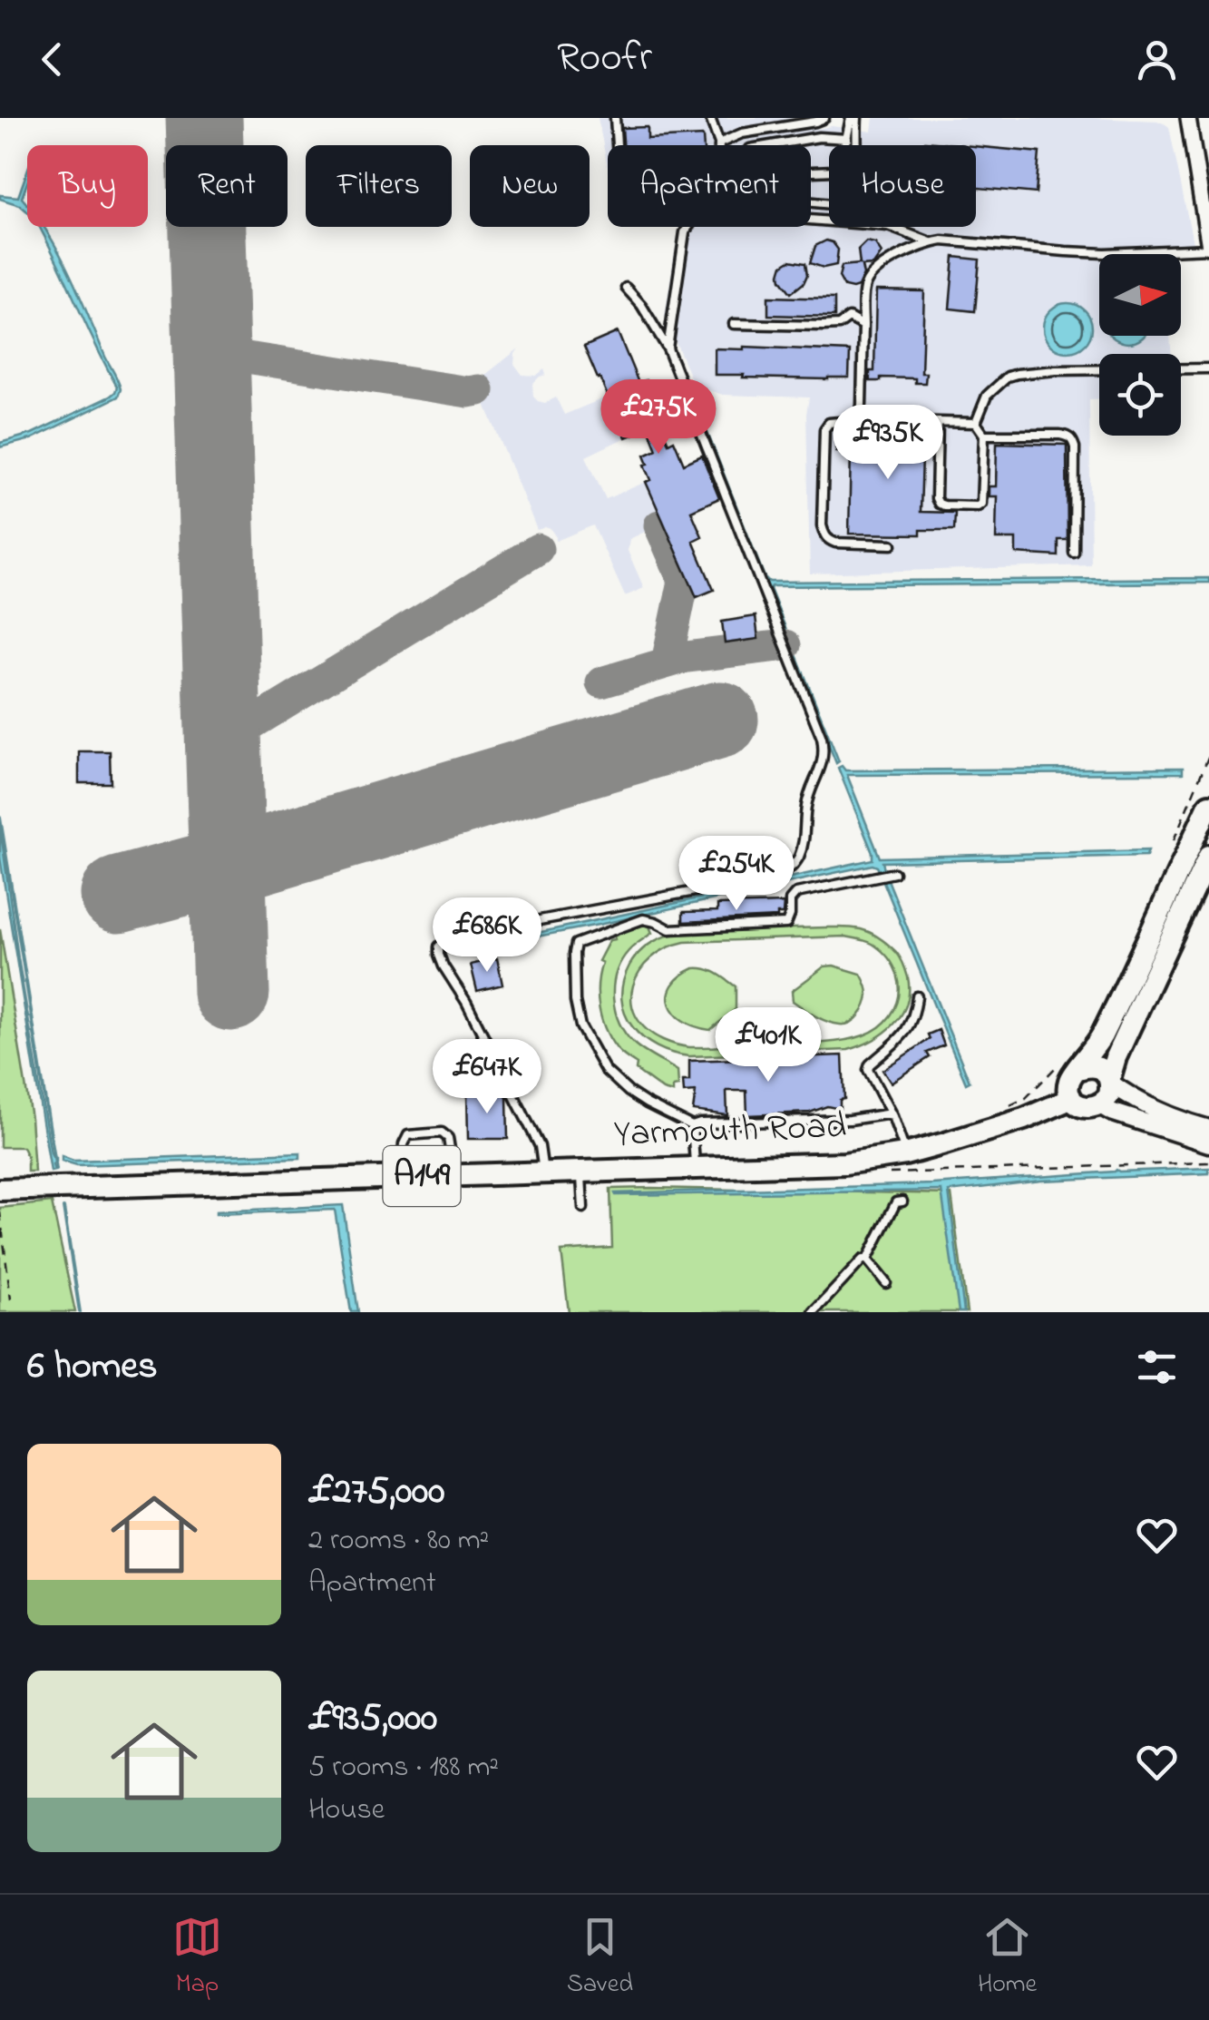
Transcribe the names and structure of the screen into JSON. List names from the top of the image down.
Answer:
{
  "streets": {
    "main road": ["Yarmouth Road", "A149"]
  },
  "north": "right",
  "page": {
    "header": "Roofr",
    "chip": [
      "Buy",
      "Rent",
      "Filters",
      "New",
      "Apartment",
      "House"
    ],
    "price": [
      "£275K",
      "£935K",
      "£254K",
      "£686K",
      "£401K",
      "£647K"
    ],
    "heading": "6 homes",
    "list": [
      {
        "name": "£275,000",
        "note": "2 rooms · 80 m² · Apartment"
      },
      {
        "name": "£935,000",
        "note": "5 rooms · 188 m² · House"
      }
    ],
    "tabs": ["Map", "Saved", "Home"]
  }
}
